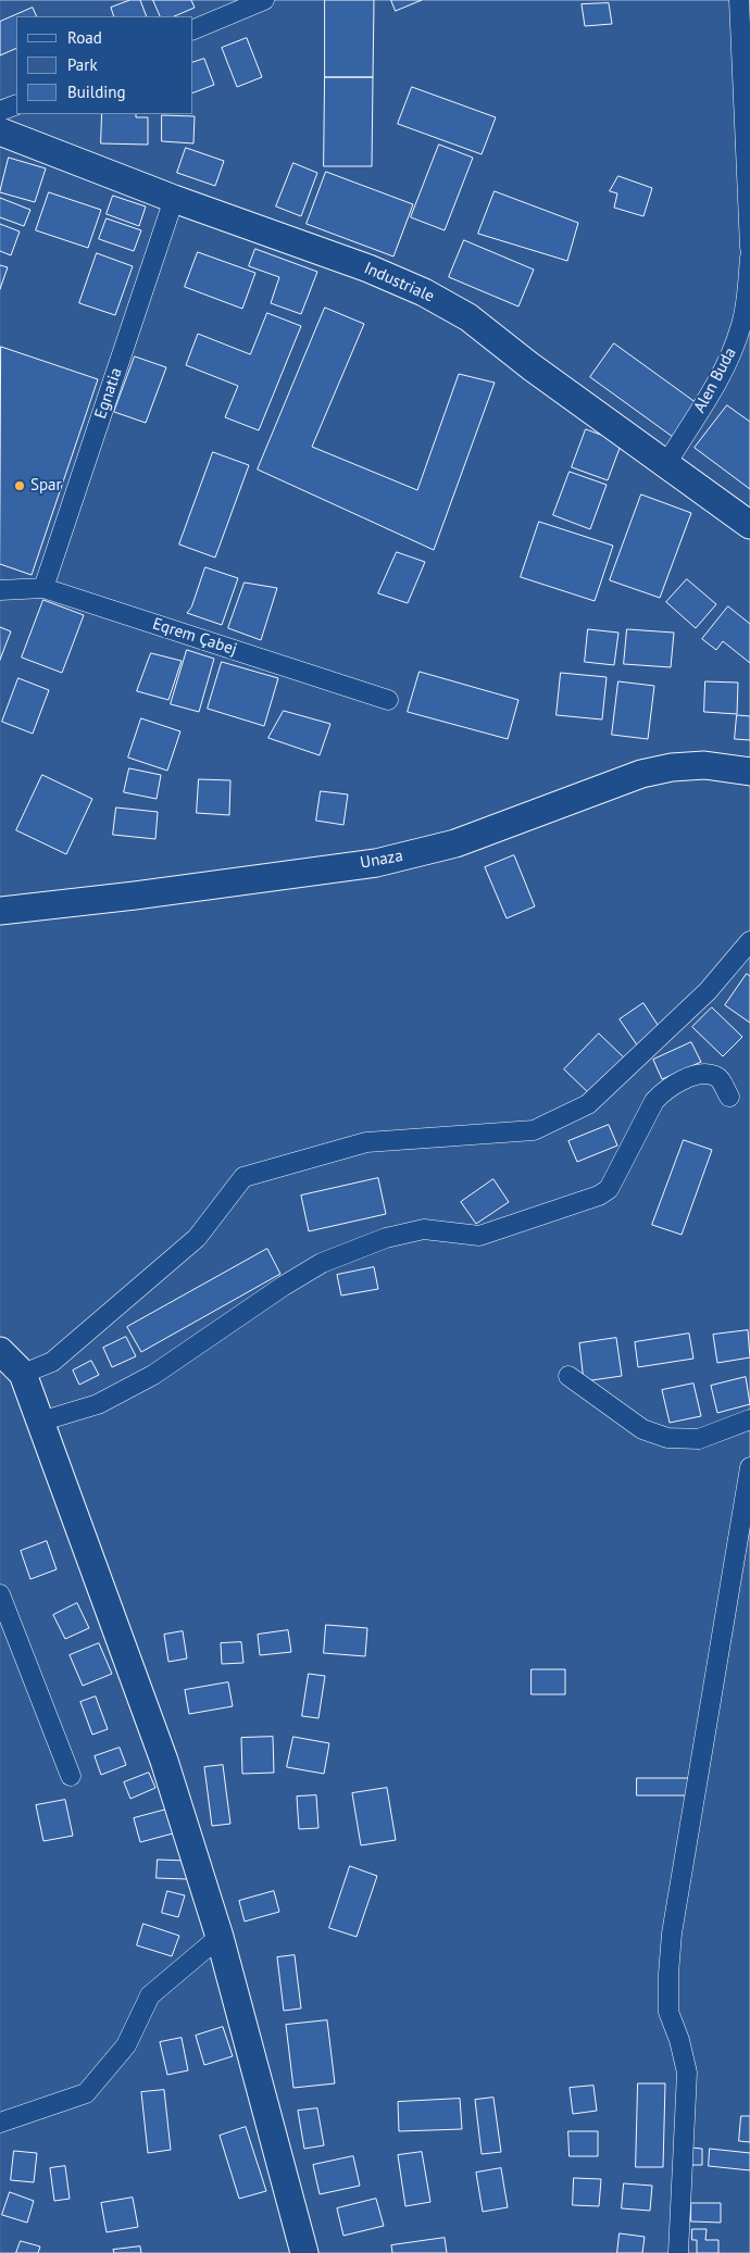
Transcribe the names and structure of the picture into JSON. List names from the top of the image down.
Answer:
{
  "streets": {
    "main road": ["Industriale", "Unaza"],
    "street": ["Alen Buda", "Egnatia", "Eqrem Çabej"]
  },
  "crossings": [
    ["Industriale", "Alen Buda"],
    ["Industriale", "Egnatia"],
    ["Egnatia", "Eqrem Çabej"]
  ],
  "places": ["Spar"],
  "legend": ["Road", "Park", "Building"]
}
